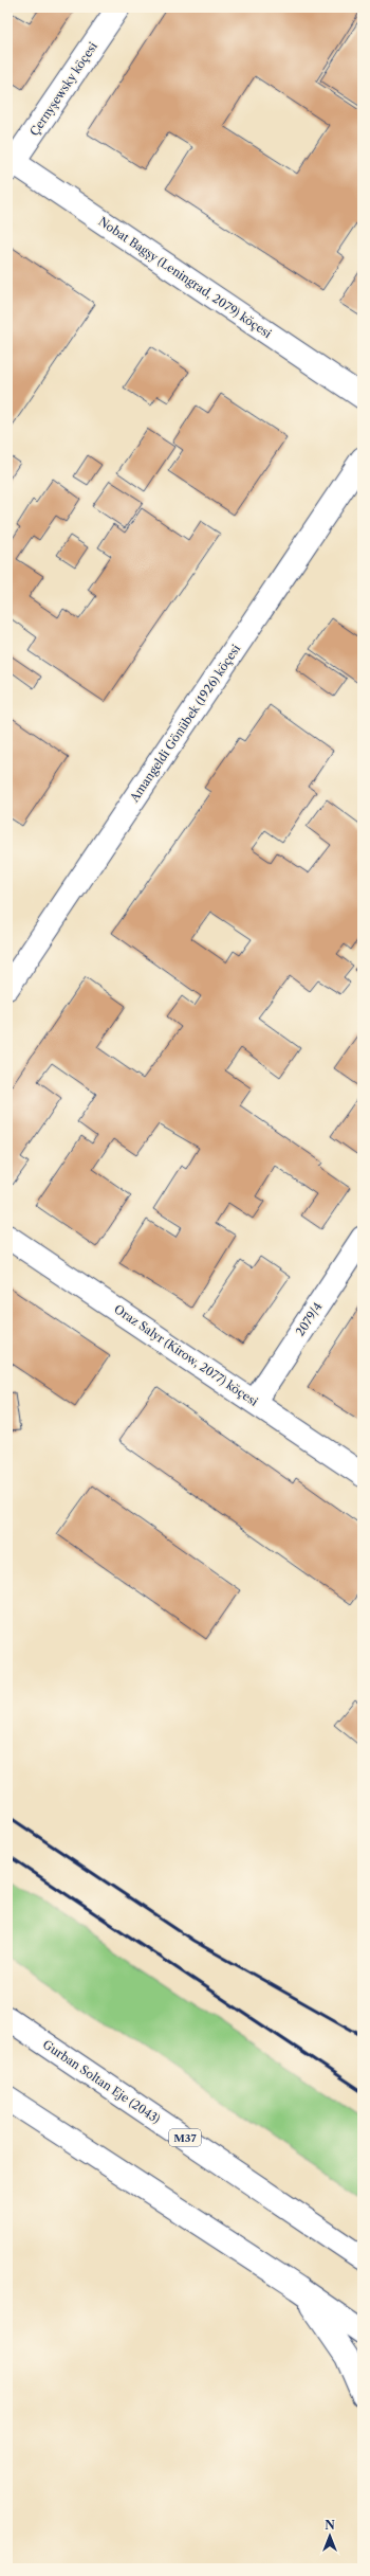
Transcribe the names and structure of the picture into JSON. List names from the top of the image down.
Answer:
{
  "streets": {
    "main road": [
      "Çernyşewsky köçesi",
      "Nobat Bagşy (Leningrad, 2079) köçesi",
      "Amangeldi Gönübek (1926) köçesi",
      "2079/4",
      "Oraz Salyr (Kirow, 2077) köçesi",
      "Gurban Soltan Eje (2043)",
      "M37"
    ]
  },
  "crossings": [
    ["Çernyşewsky köçesi", "Nobat Bagşy (Leningrad, 2079) köçesi"],
    ["2079/4", "Oraz Salyr (Kirow, 2077) köçesi"]
  ],
  "north": "top"
}
